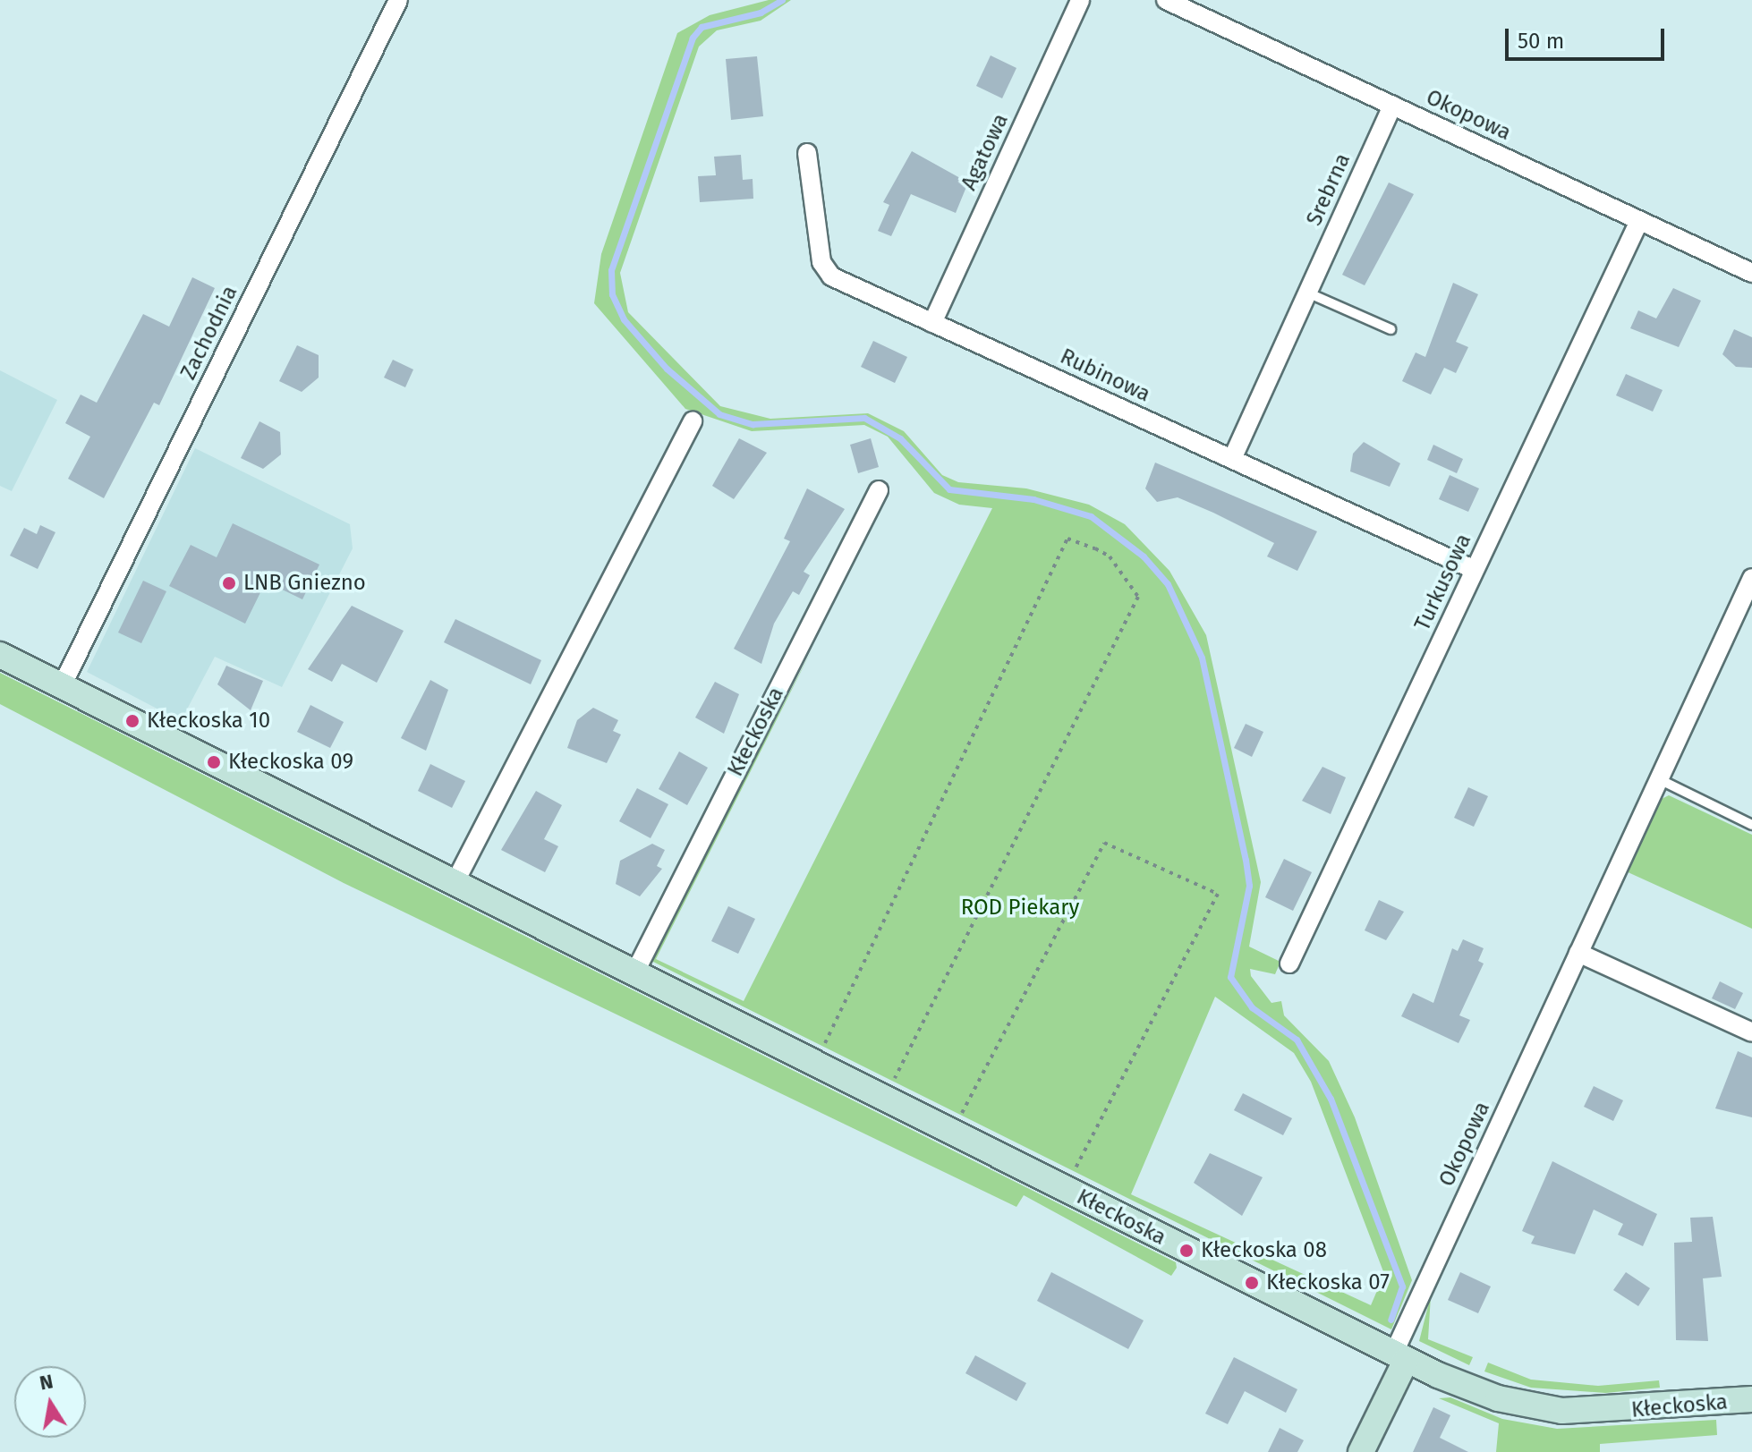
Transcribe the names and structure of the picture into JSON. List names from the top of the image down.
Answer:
{
  "streets": {
    "main road": ["Kłeckoska"],
    "street": [
      "Okopowa",
      "Agatowa",
      "Srebrna",
      "Zachodnia",
      "Rubinowa",
      "Turkusowa"
    ]
  },
  "crossings": [
    ["Okopowa", "Srebrna"],
    ["Okopowa", "Turkusowa"],
    ["Okopowa", "Kłeckoska"],
    ["Agatowa", "Rubinowa"],
    ["Srebrna", "Rubinowa"],
    ["Zachodnia", "Kłeckoska"],
    ["Rubinowa", "Turkusowa"]
  ],
  "parks": ["ROD Piekary"],
  "places": [
    "LNB Gniezno",
    "Kłeckoska 10",
    "Kłeckoska 09",
    "Kłeckoska 08",
    "Kłeckoska 07"
  ],
  "scale_bar": "50 m",
  "north": "top"
}
